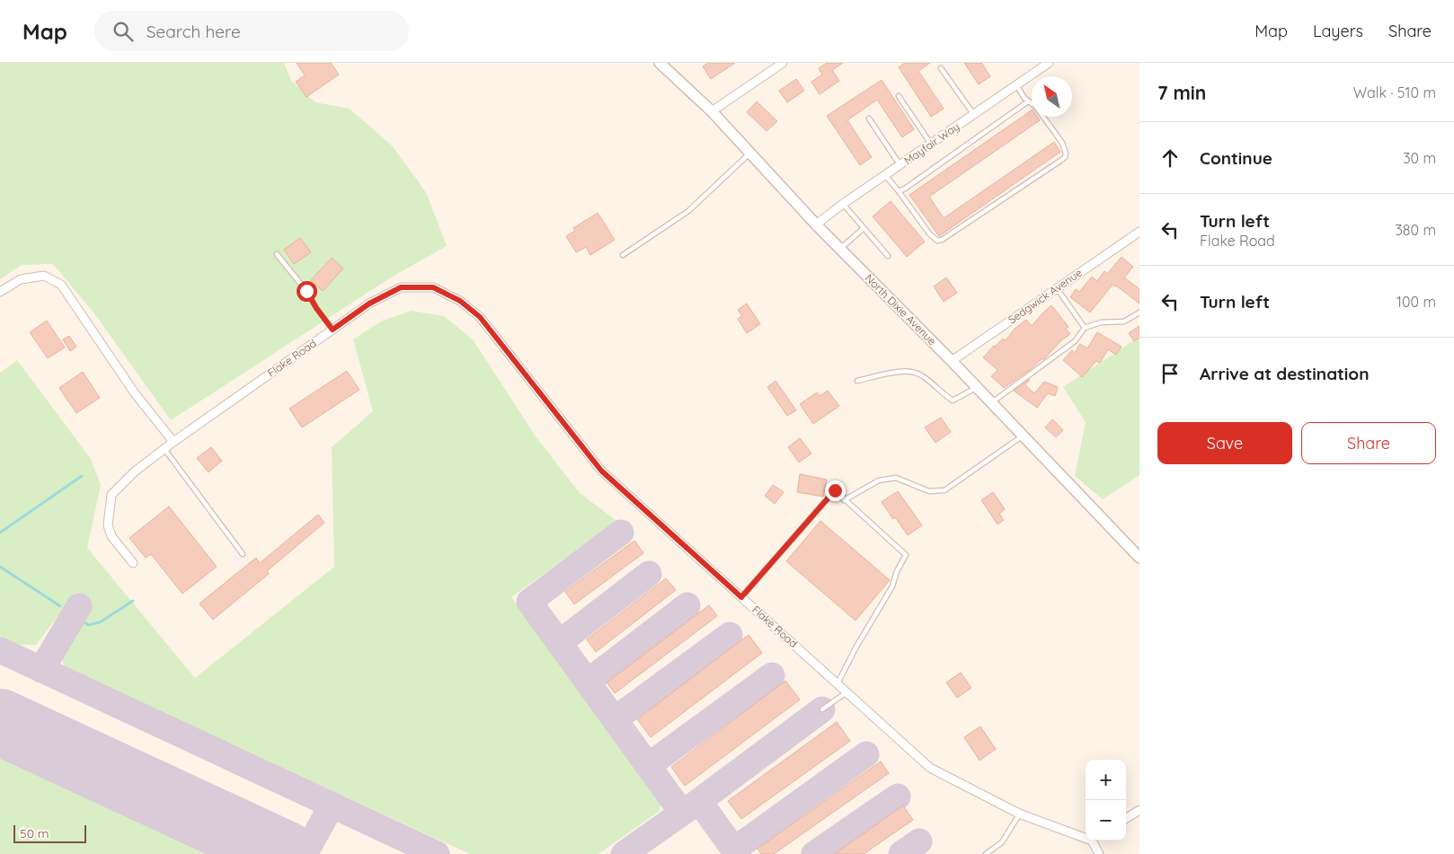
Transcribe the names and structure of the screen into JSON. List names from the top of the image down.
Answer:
{
  "streets": {
    "street": [
      "Mayfair Way",
      "Sedgwick Avenue",
      "North Dixie Avenue",
      "Flake Road"
    ]
  },
  "crossings": [
    ["Mayfair Way", "North Dixie Avenue"],
    ["Sedgwick Avenue", "North Dixie Avenue"]
  ],
  "scale_bar": "50 m",
  "north": "top left",
  "page": {
    "header": "Map",
    "search": "Search here",
    "nav": ["Map", "Layers", "Share"],
    "heading": ["7 min", "Walk · 510 m"],
    "list": [
      ["Continue", "30 m"],
      ["Turn left", "Flake Road", "380 m"],
      ["Turn left", "100 m"],
      "Arrive at destination"
    ],
    "buttons": ["Save", "Share"],
    "map_buttons": ["+", "−"],
    "scale": "50 m"
  }
}
